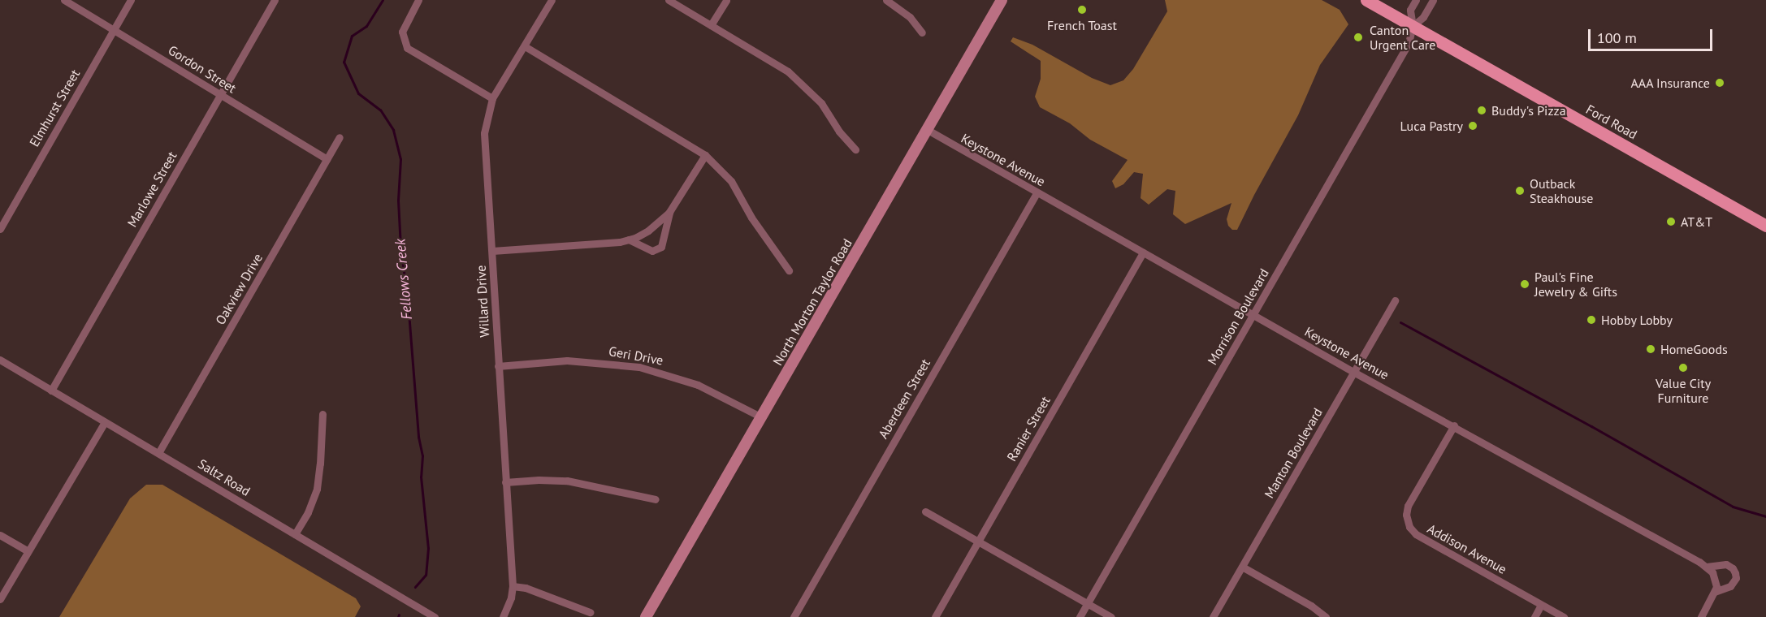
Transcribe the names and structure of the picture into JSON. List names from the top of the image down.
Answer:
{
  "streets": {
    "main road": ["Ford Road"],
    "street": [
      "Gordon Street",
      "Elmhurst Street",
      "Keystone Avenue",
      "Marlowe Street",
      "Oakview Drive",
      "Willard Drive",
      "North Morton Taylor Road",
      "Morrison Boulevard",
      "Geri Drive",
      "Aberdeen Street",
      "Ranier Street",
      "Manton Boulevard",
      "Saltz Road",
      "Addison Avenue"
    ]
  },
  "crossings": [
    ["Gordon Street", "Elmhurst Street"],
    ["Gordon Street", "Marlowe Street"],
    ["Gordon Street", "Oakview Drive"],
    ["Ford Road", "Morrison Boulevard"],
    ["Keystone Avenue", "North Morton Taylor Road"],
    ["Keystone Avenue", "Morrison Boulevard"],
    ["Keystone Avenue", "Aberdeen Street"],
    ["Keystone Avenue", "Ranier Street"],
    ["Keystone Avenue", "Manton Boulevard"],
    ["Keystone Avenue", "Addison Avenue"],
    ["Marlowe Street", "Saltz Road"],
    ["Oakview Drive", "Saltz Road"],
    ["Willard Drive", "Geri Drive"],
    ["North Morton Taylor Road", "Geri Drive"]
  ],
  "water": ["Fellows Creek"],
  "places": [
    "French Toast",
    "Canton Urgent Care",
    "AAA Insurance",
    "Buddy's Pizza",
    "Luca Pastry",
    "Outback Steakhouse",
    "AT&T",
    "Paul's Fine Jewelry & Gifts",
    "Hobby Lobby",
    "HomeGoods",
    "Value City Furniture"
  ],
  "scale_bar": "100 m"
}
